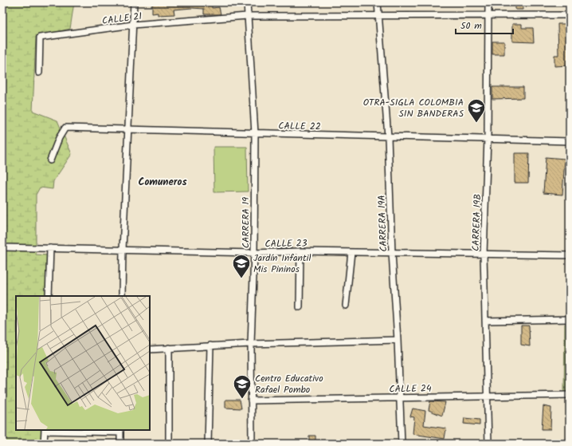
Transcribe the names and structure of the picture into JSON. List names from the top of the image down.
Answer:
{
  "streets": {
    "street": [
      "CALLE 21",
      "CALLE 22",
      "CARRERA 19",
      "CARRERA 19B",
      "CARRERA 19A",
      "CALLE 23",
      "CALLE 24"
    ]
  },
  "crossings": [
    ["CALLE 21", "CARRERA 19"],
    ["CALLE 21", "CARRERA 19B"],
    ["CALLE 21", "CARRERA 19A"],
    ["CALLE 22", "CARRERA 19"],
    ["CALLE 22", "CARRERA 19B"],
    ["CALLE 22", "CARRERA 19A"],
    ["CARRERA 19", "CALLE 23"],
    ["CARRERA 19", "CALLE 24"],
    ["CARRERA 19B", "CALLE 23"],
    ["CARRERA 19B", "CALLE 24"],
    ["CARRERA 19A", "CALLE 23"],
    ["CARRERA 19A", "CALLE 24"]
  ],
  "districts": ["Comuneros"],
  "places": {
    "school or university": ["OTRA-SIGLA COLOMBIA SIN BANDERAS", "Jardín Infantil Mis Pininos", "Centro Educativo Rafael Pombo"]
  },
  "scale_bar": "50 m"
}
